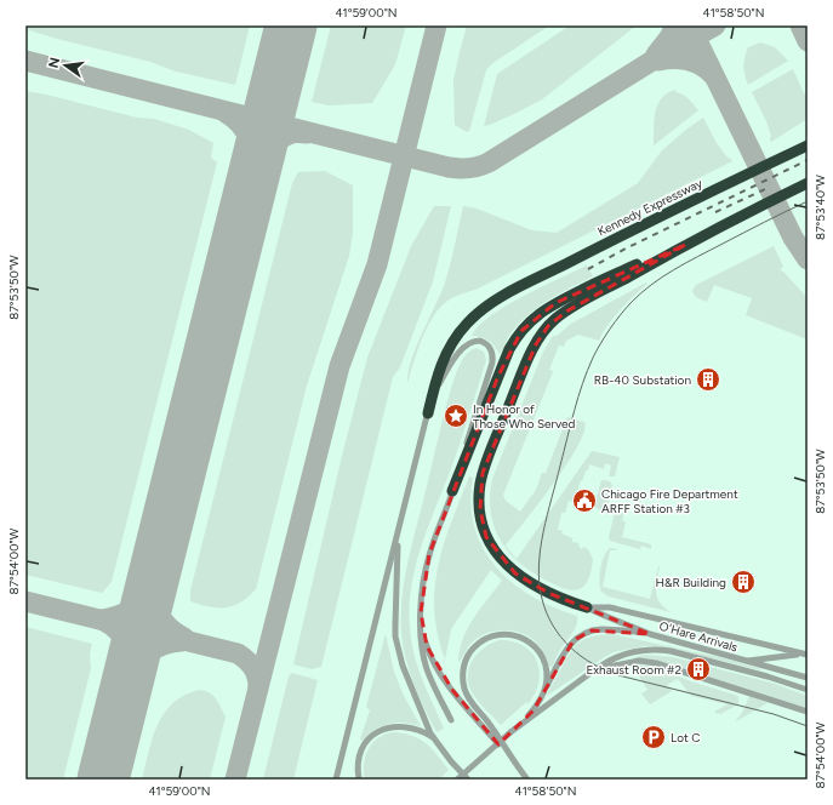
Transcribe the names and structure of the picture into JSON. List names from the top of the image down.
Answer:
{
  "streets": {
    "highway": ["Kennedy Expressway"],
    "street": ["O'Hare Arrivals"]
  },
  "places": {
    "building": ["RB-40 Substation", "H&R Building", "Exhaust Room #2"],
    "place": ["In Honor of Those Who Served"],
    "public building": ["Chicago Fire Department ARFF Station #3"],
    "parking": ["Lot C"]
  },
  "north": "left",
  "coordinates": [
    "41°59'00\"N",
    "41°58'50\"N",
    "87°53'40\"W",
    "87°53'50\"W",
    "87°54'00\"W"
  ]
}
